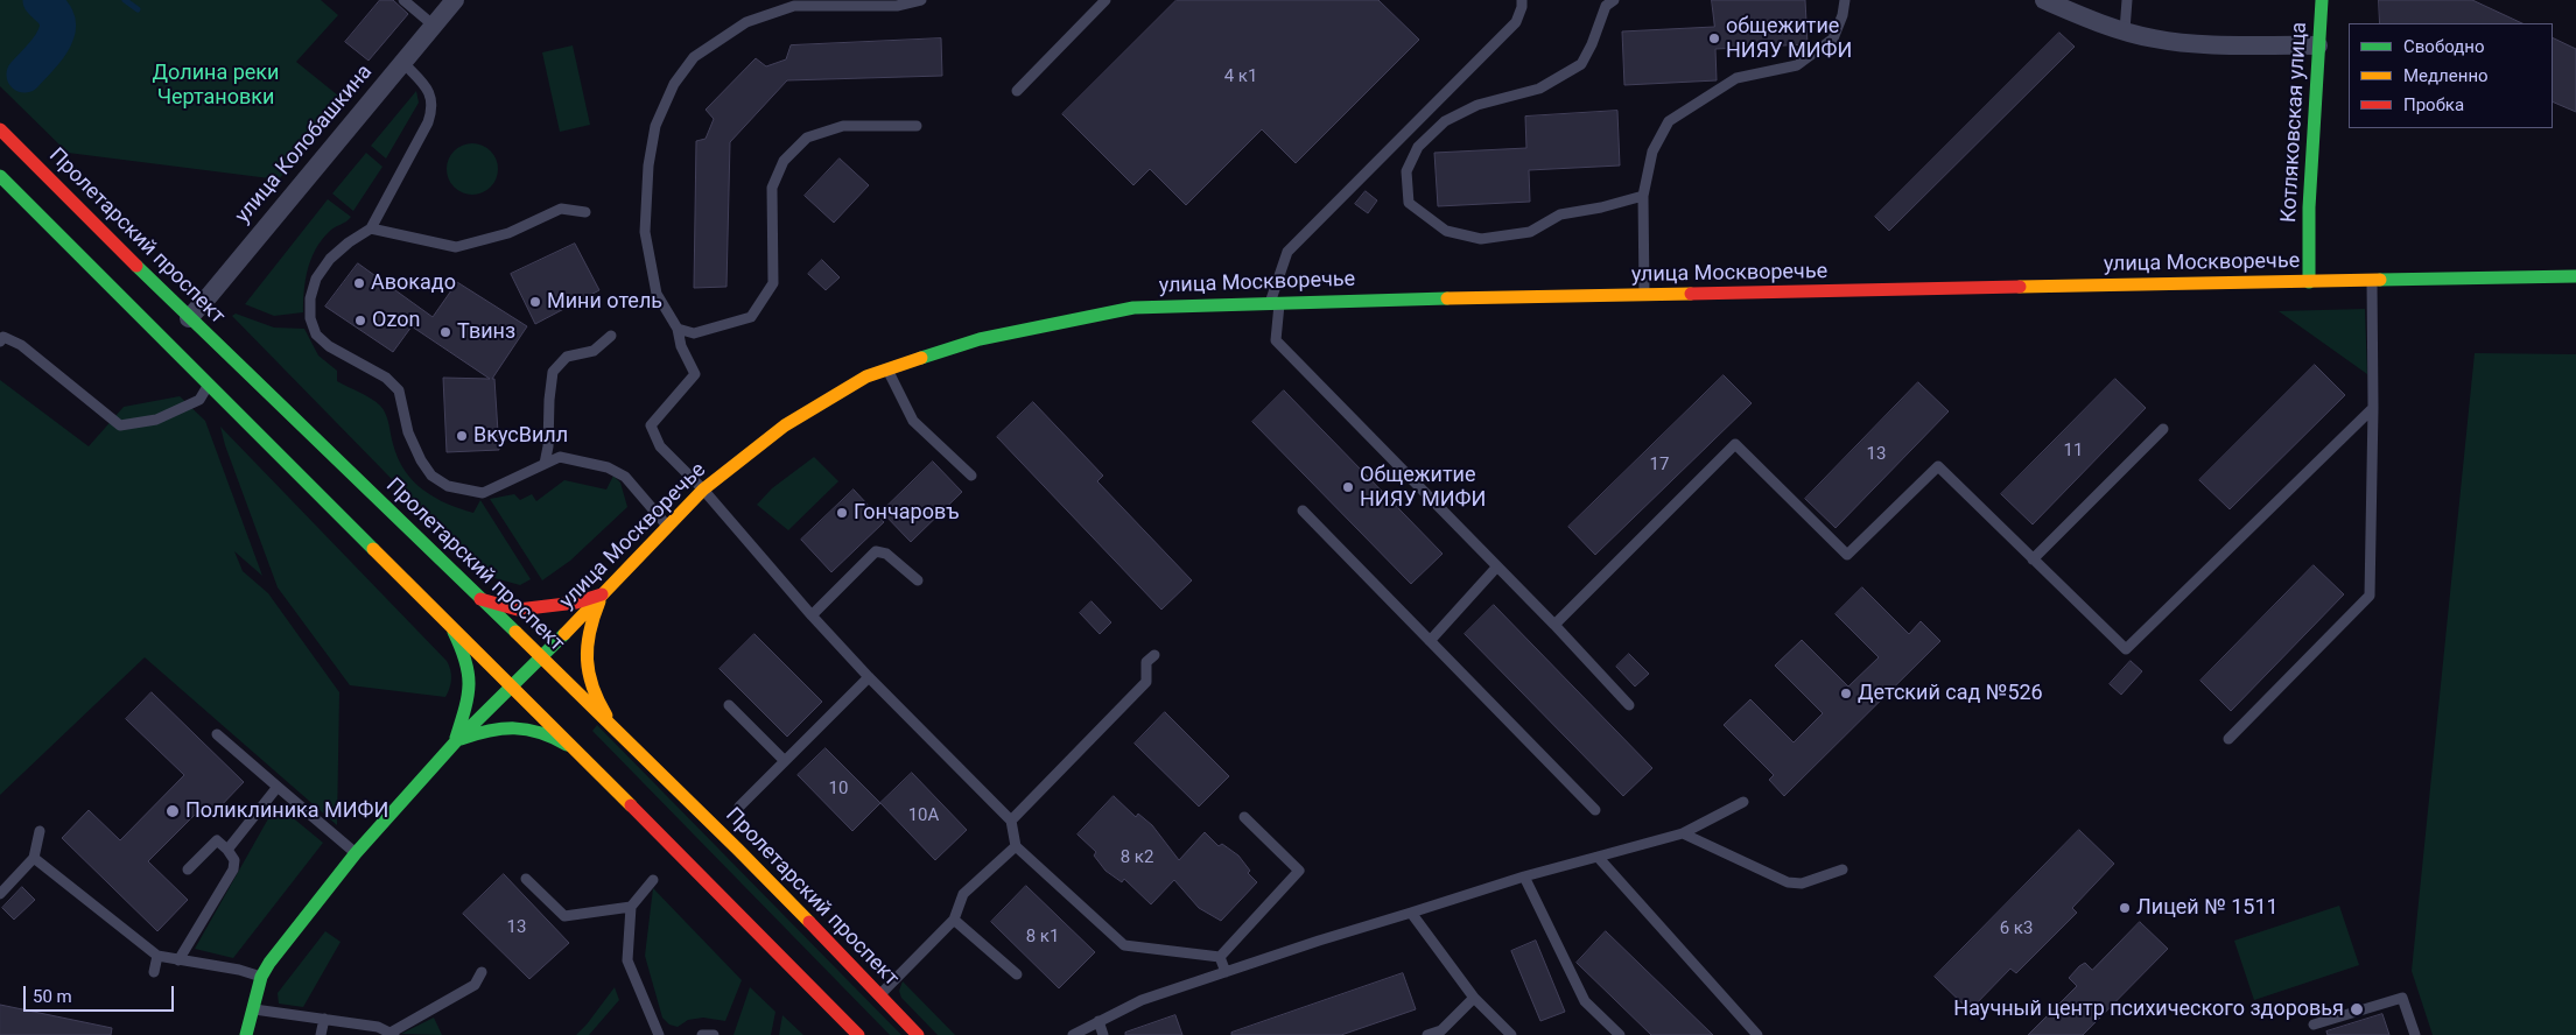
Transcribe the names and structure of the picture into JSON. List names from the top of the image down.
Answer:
{
  "streets": {
    "main road": ["Котляковская улица", "Пролетарский проспект", "улица Москворечье"],
    "street": ["улица Колобашкина"]
  },
  "crossings": [
    ["Котляковская улица", "улица Москворечье"],
    ["улица Колобашкина", "Пролетарский проспект"],
    ["Пролетарский проспект", "улица Москворечье"]
  ],
  "parks": ["Долина реки Чертановки"],
  "places": [
    "общежитие НИЯУ МИФИ",
    "Авокадо",
    "Мини отель",
    "Ozon",
    "Твинз",
    "ВкусВилл",
    "Общежитие НИЯУ МИФИ",
    "Гончаровъ",
    "Детский сад №526",
    "Поликлиника МИФИ",
    "Лицей № 1511",
    "Научный центр психического здоровья"
  ],
  "house_numbers": [
    "4 к1",
    "11",
    "13",
    "17",
    "10",
    "10А",
    "8 к2",
    "13",
    "6 к3",
    "8 к1"
  ],
  "legend": ["Свободно", "Медленно", "Пробка"],
  "scale_bar": "50 m"
}
